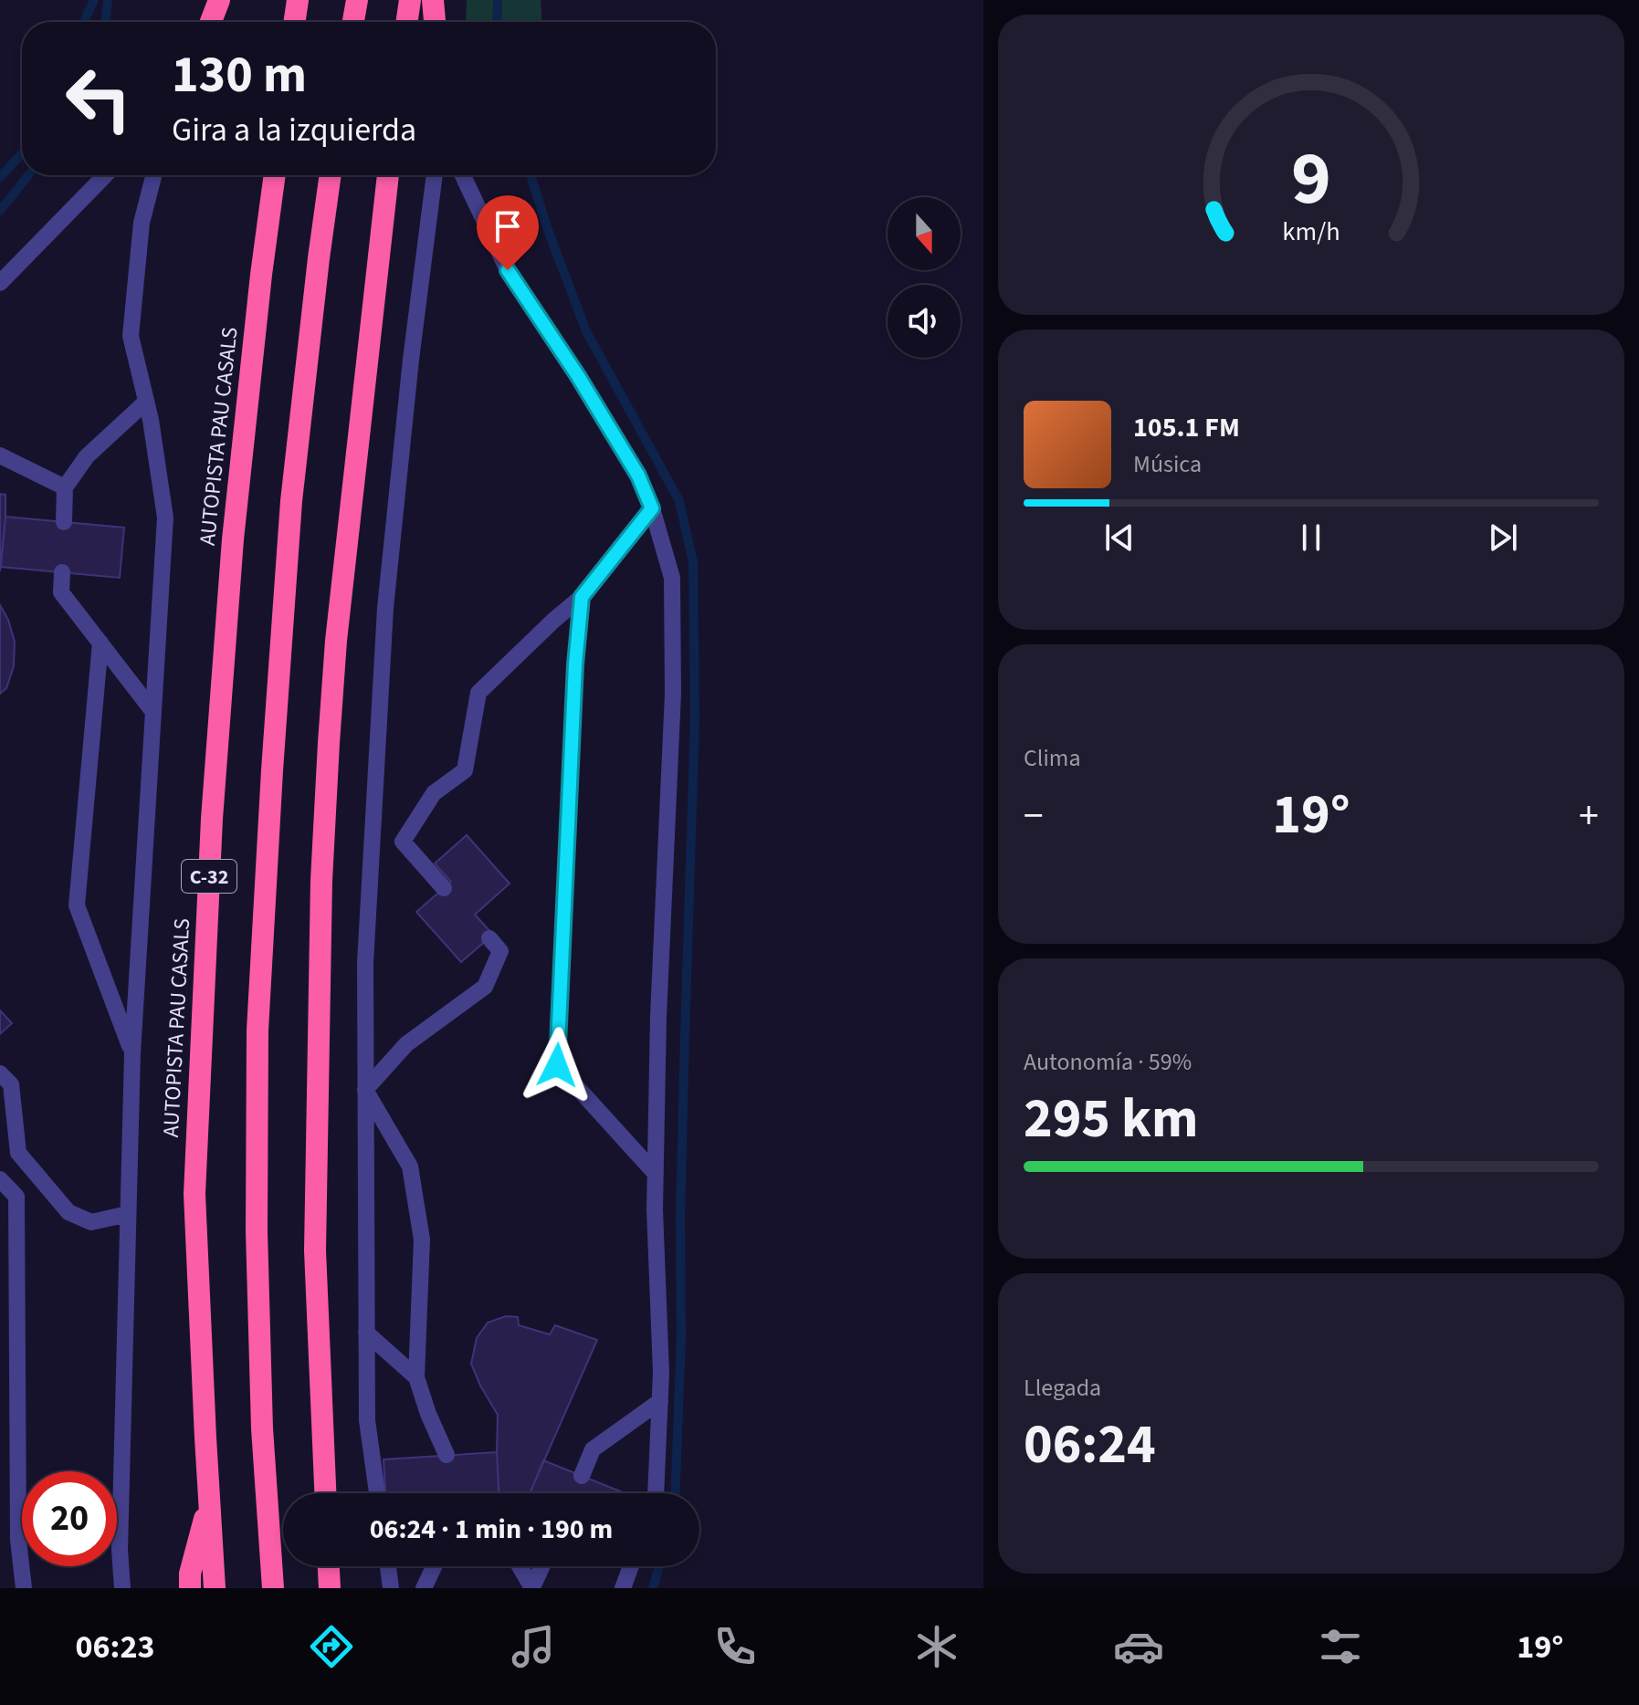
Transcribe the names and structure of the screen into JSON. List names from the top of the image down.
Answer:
{
  "streets": {
    "highway": ["AUTOPISTA PAU CASALS", "C-32"]
  },
  "north": "bottom",
  "page": {
    "turn": ["130 m", "Gira a la izquierda"],
    "song": ["105.1 FM", "Música"],
    "tile": [
      "Clima",
      ["Autonomía · 59%", "295 km"],
      ["Llegada", "06:24"]
    ],
    "heat": ["−", "19°", "+"],
    "limit": "20",
    "trip": "06:24 · 1 min · 190 m",
    "tabs": ["06:23", "19°"],
    "gauge": ["9", "km/h"]
  }
}
